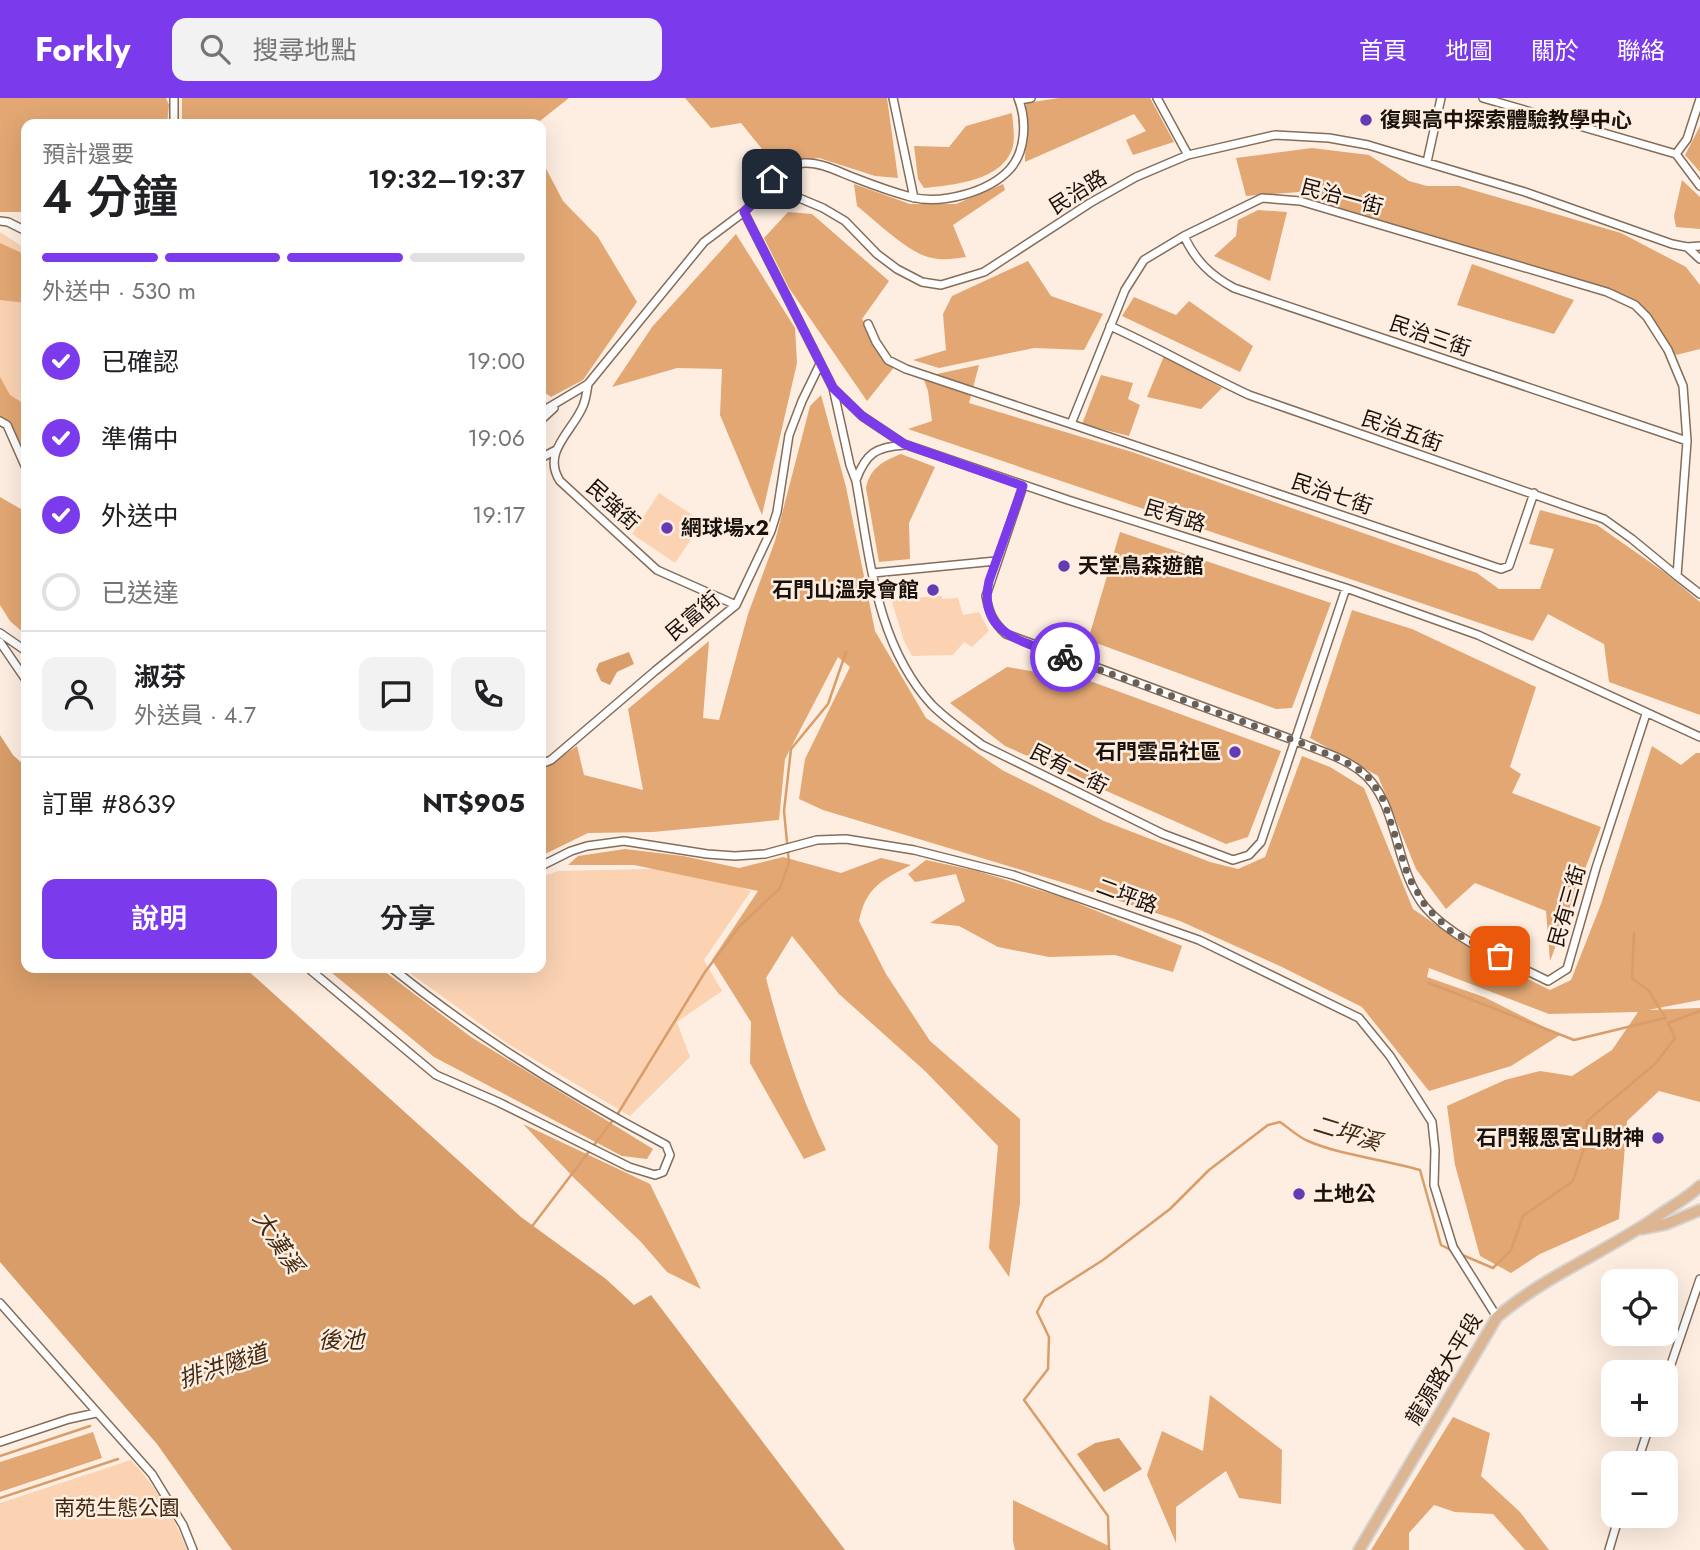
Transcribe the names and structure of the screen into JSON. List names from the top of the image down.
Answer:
{
  "streets": {
    "main road": ["龍源路大平段"],
    "street": [
      "民治路",
      "民治一街",
      "民治三街",
      "民治五街",
      "民治七街",
      "民強街",
      "民有路",
      "民富街",
      "民有二街",
      "二坪路",
      "民有三街"
    ]
  },
  "crossings": [
    ["民治一街", "民治三街"],
    ["民治一街", "民治五街"],
    ["民治一街", "民治七街"],
    ["民治五街", "民治七街"],
    ["民強街", "民富街"],
    ["民有路", "民富街"],
    ["民有路", "民有二街"],
    ["民有路", "民有三街"],
    ["民有二街", "民有三街"],
    ["二坪路", "龍源路大平段"]
  ],
  "water": [
    "二坪溪",
    "大漢溪",
    "後池",
    "排洪隧道"
  ],
  "parks": ["南苑生態公園"],
  "places": [
    "復興高中探索體驗教學中心",
    "網球場x2",
    "天堂鳥森遊館",
    "石門山溫泉會館",
    "石門雲品社區",
    "石門報恩宮山財神",
    "土地公"
  ],
  "page": {
    "header": "Forkly",
    "search": "搜尋地點",
    "nav": [
      "首頁",
      "地圖",
      "關於",
      "聯絡"
    ],
    "heading": ["4 分鐘", "預計還要", "19:32–19:37"],
    "panel": [
      "淑芬",
      "外送員 · 4.7",
      "訂單 #8639",
      "NT$905"
    ],
    "bar": "外送中 · 530 m",
    "list": [
      ["已確認", "19:00"],
      ["準備中", "19:06"],
      ["外送中", "19:17"],
      "已送達"
    ],
    "buttons": ["說明", "分享"],
    "map_buttons": ["+", "−"]
  }
}
